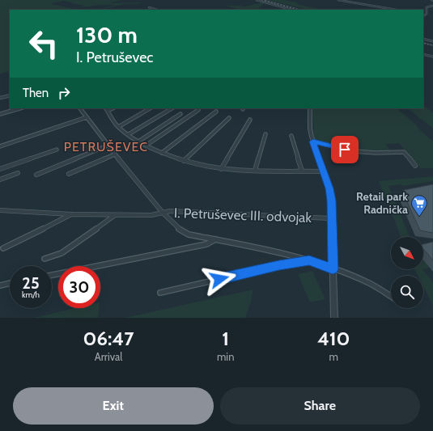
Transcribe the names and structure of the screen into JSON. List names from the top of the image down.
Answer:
{
  "streets": {
    "street": ["I. Petruševec III. odvojak"]
  },
  "districts": ["PETRUŠEVEC"],
  "places": {
    "supermarket": ["Retail park Radnička"]
  },
  "north": "bottom right",
  "page": {
    "turn": ["130 m", "I. Petruševec"],
    "then": "Then",
    "speed": "25 km/h",
    "limit": "30",
    "eta": [
      "06:47",
      "Arrival",
      "1",
      "min",
      "410",
      "m"
    ],
    "buttons": ["Exit", "Share"]
  }
}
